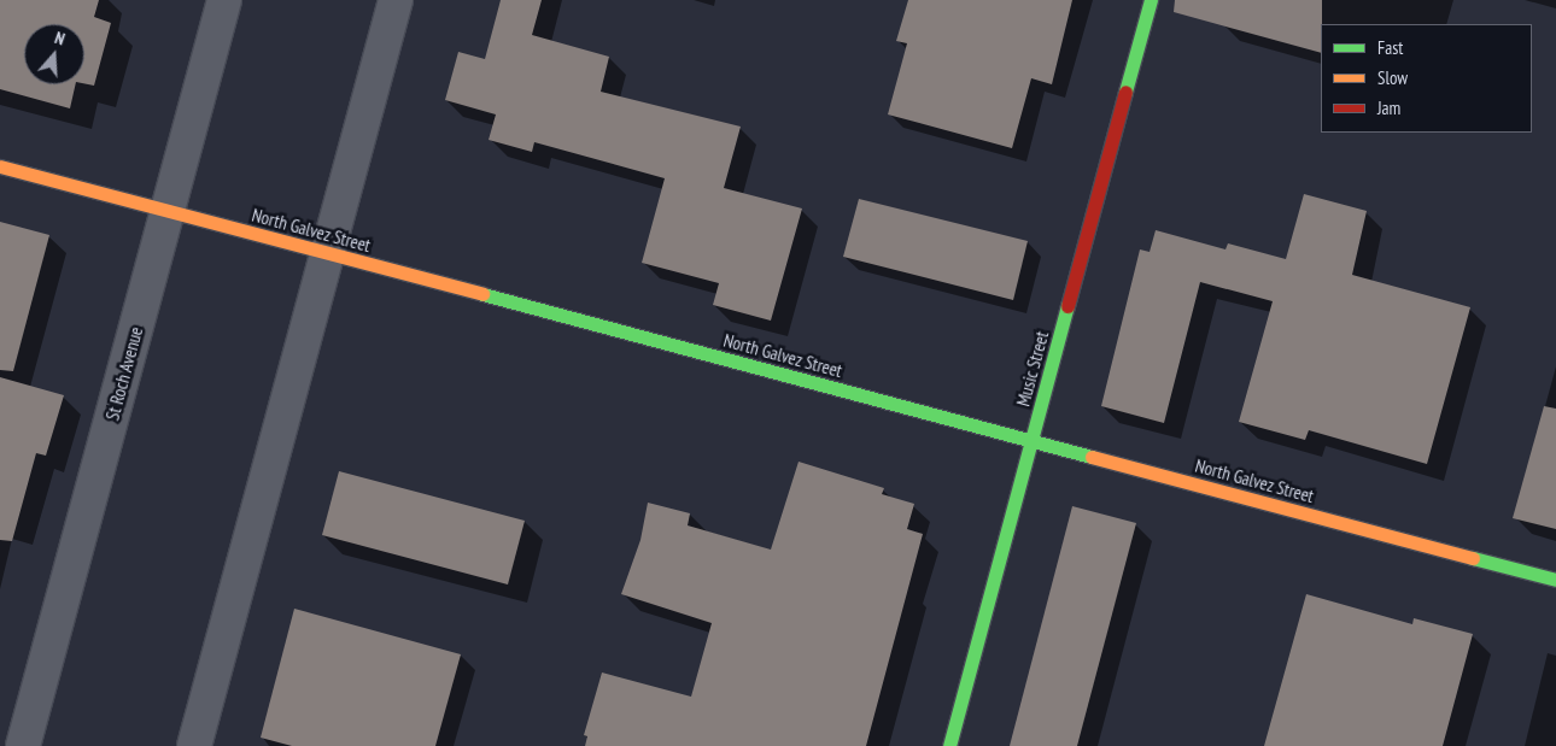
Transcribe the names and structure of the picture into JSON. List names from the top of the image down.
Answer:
{
  "streets": {
    "street": ["North Galvez Street", "Music Street", "St Roch Avenue"]
  },
  "crossings": [
    ["North Galvez Street", "Music Street"],
    ["North Galvez Street", "St Roch Avenue"]
  ],
  "legend": ["Fast", "Slow", "Jam"],
  "north": "top"
}
